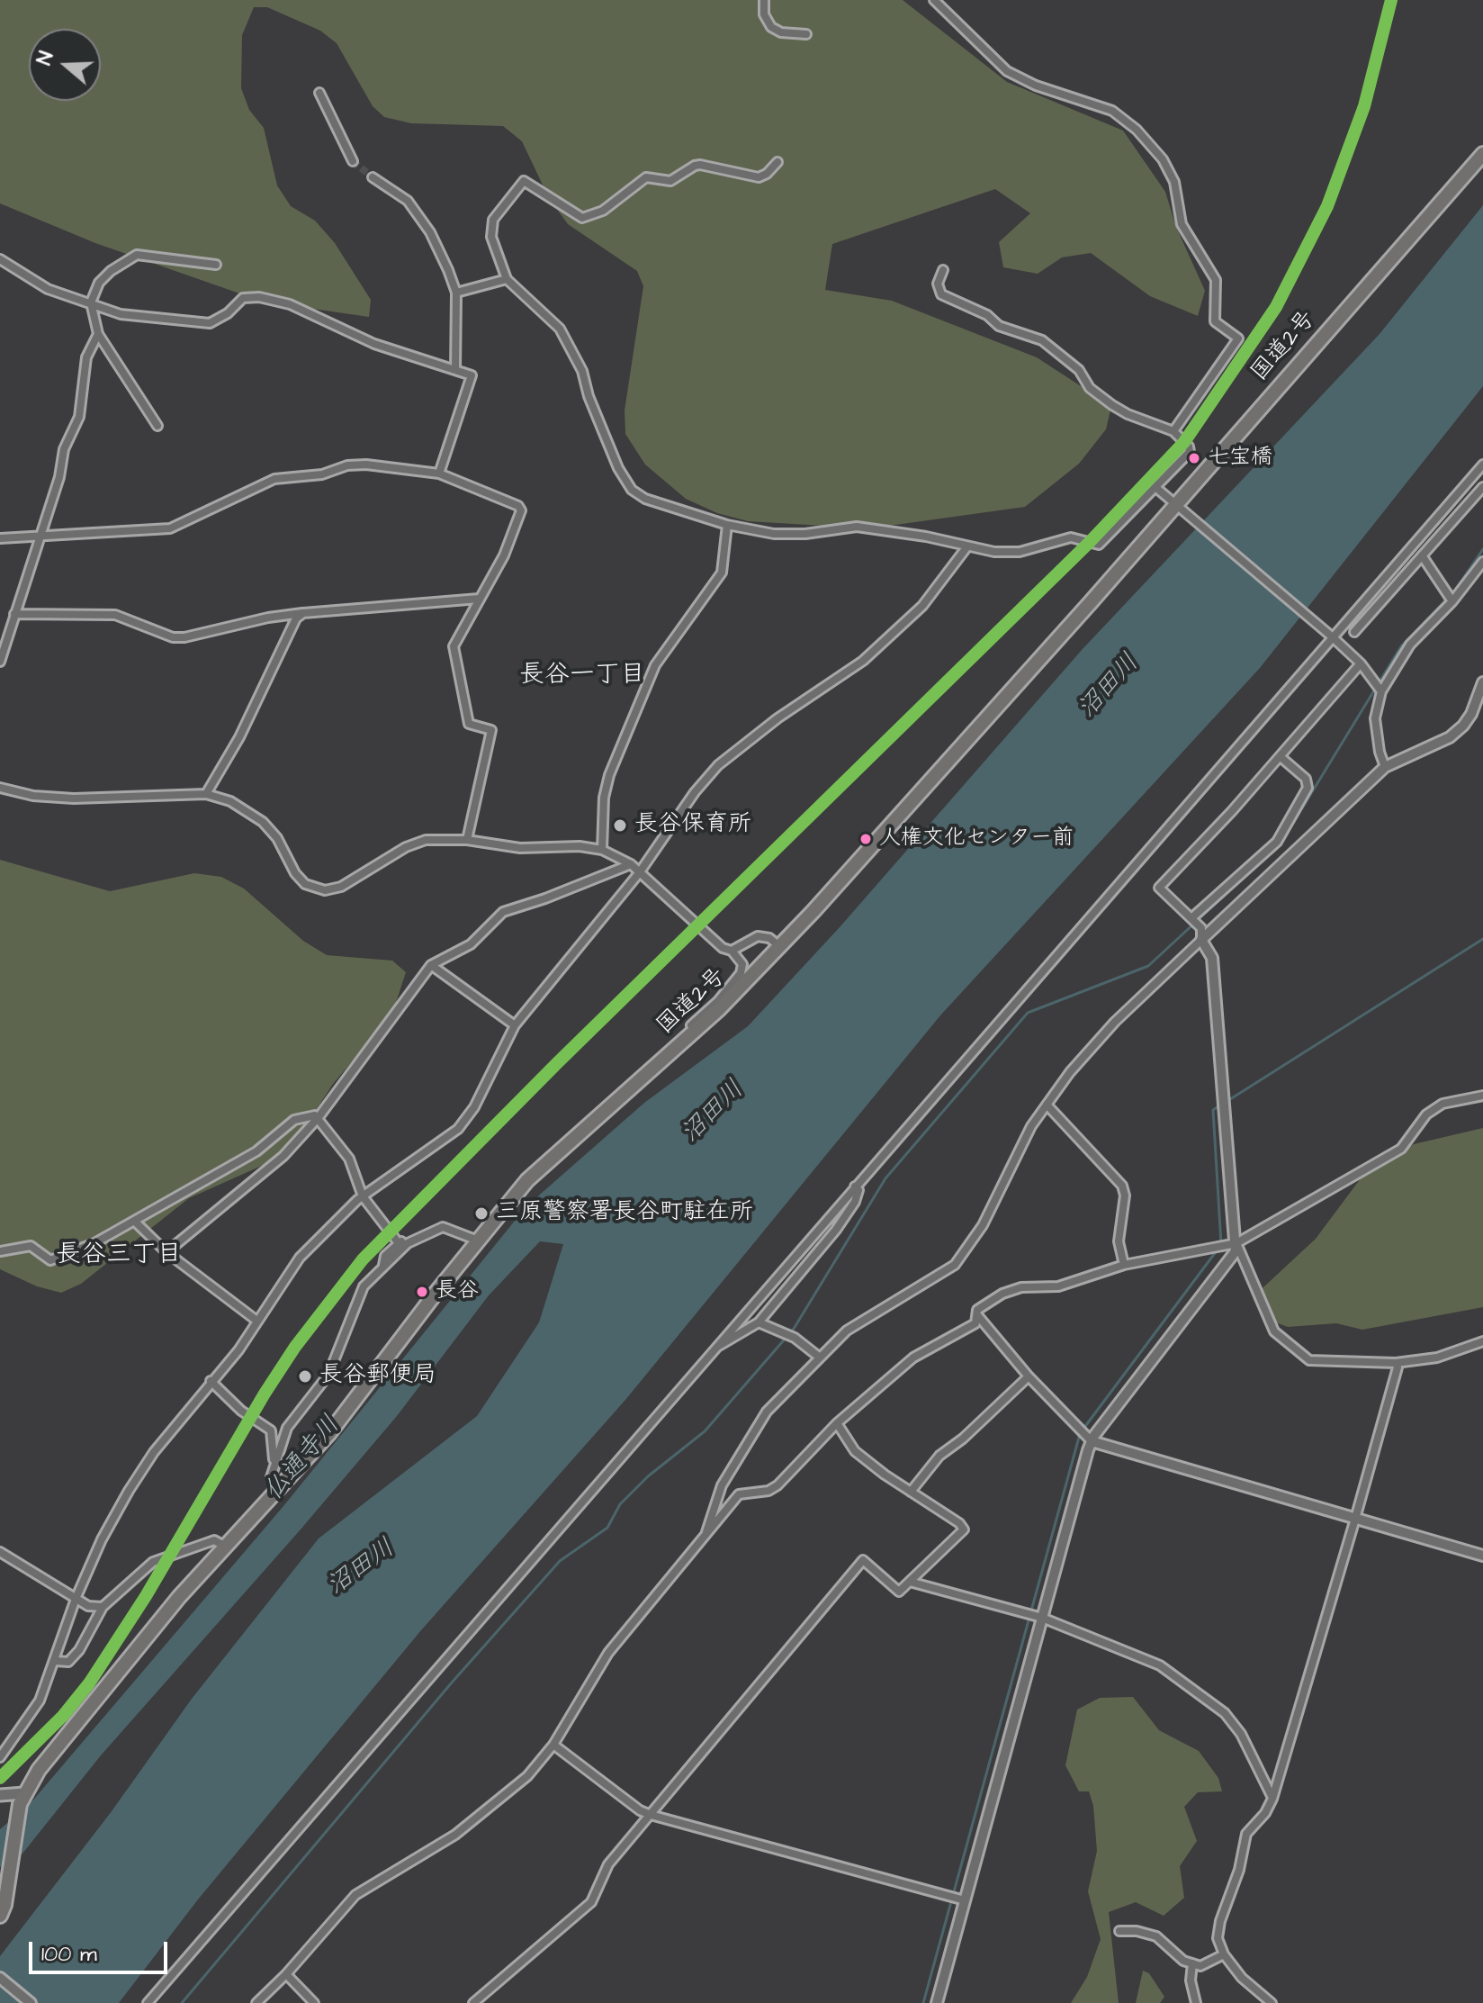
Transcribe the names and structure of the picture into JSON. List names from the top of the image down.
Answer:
{
  "streets": {
    "highway": ["国道2号"]
  },
  "districts": ["長谷一丁目", "長谷三丁目"],
  "water": ["沼田川", "仏通寺川"],
  "places": [
    "七宝橋",
    "長谷保育所",
    "人権文化センター前",
    "三原警察署長谷町駐在所",
    "長谷",
    "長谷郵便局"
  ],
  "scale_bar": "100 m",
  "north": "left"
}
